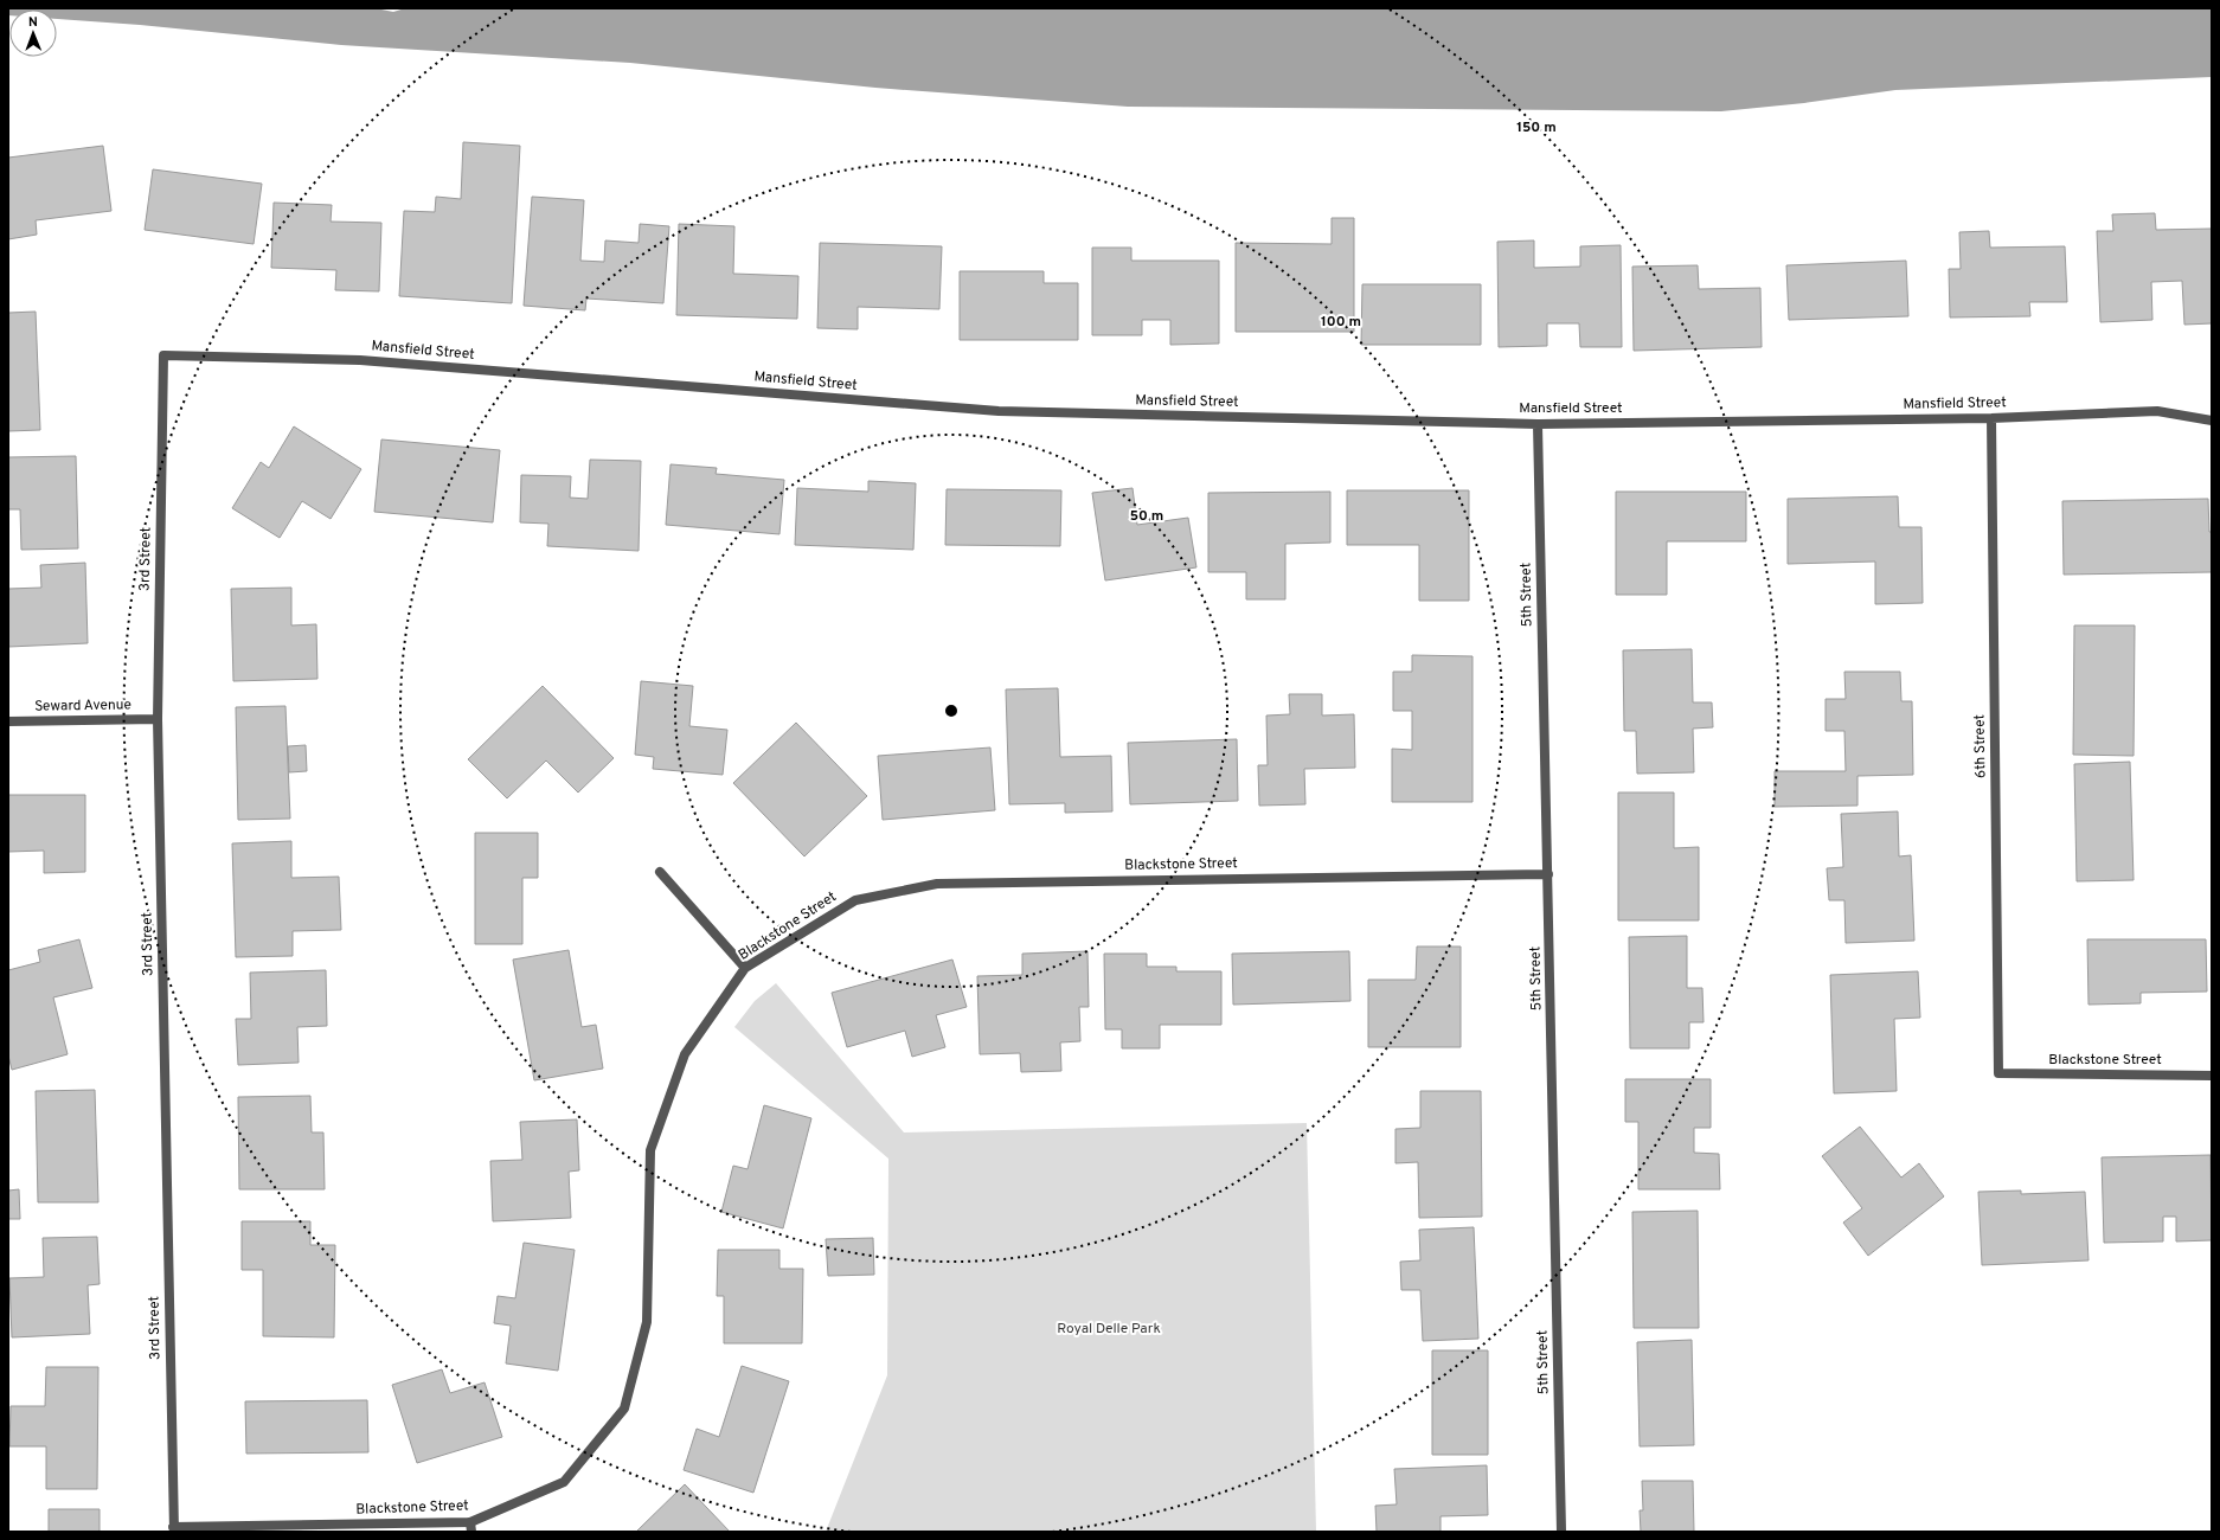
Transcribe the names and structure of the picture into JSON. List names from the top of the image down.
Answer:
{
  "streets": {
    "street": [
      "Mansfield Street",
      "3rd Street",
      "5th Street",
      "Seward Avenue",
      "6th Street",
      "Blackstone Street"
    ]
  },
  "crossings": [
    ["Mansfield Street", "3rd Street"],
    ["Mansfield Street", "5th Street"],
    ["Mansfield Street", "6th Street"],
    ["3rd Street", "Seward Avenue"],
    ["3rd Street", "Blackstone Street"],
    ["5th Street", "Blackstone Street"],
    ["6th Street", "Blackstone Street"]
  ],
  "parks": ["Royal Delle Park"],
  "north": "top",
  "rings": ["150 m", "100 m", "50 m"]
}
